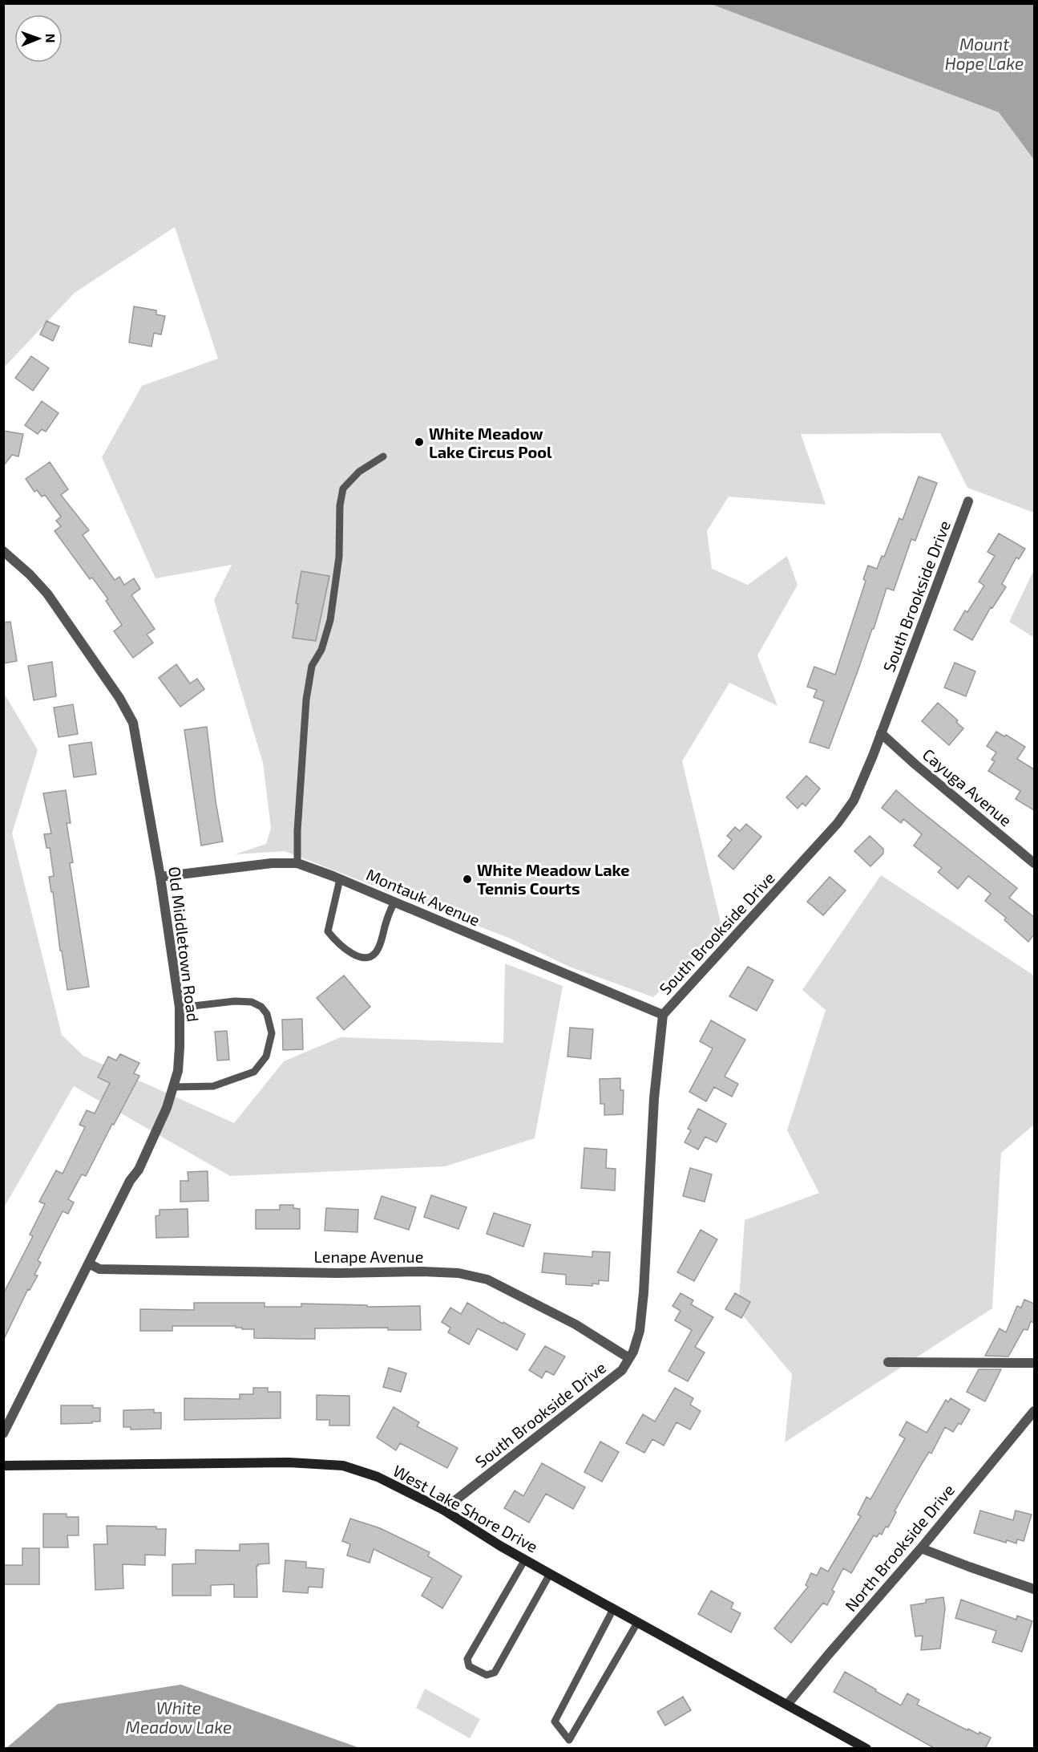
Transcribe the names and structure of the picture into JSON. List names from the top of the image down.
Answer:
{
  "streets": {
    "street": [
      "South Brookside Drive",
      "Cayuga Avenue",
      "Montauk Avenue",
      "Old Middletown Road",
      "Lenape Avenue",
      "West Lake Shore Drive",
      "North Brookside Drive"
    ]
  },
  "crossings": [
    ["South Brookside Drive", "Cayuga Avenue"],
    ["South Brookside Drive", "Montauk Avenue"],
    ["South Brookside Drive", "Lenape Avenue"],
    ["South Brookside Drive", "West Lake Shore Drive"],
    ["Montauk Avenue", "Old Middletown Road"],
    ["Old Middletown Road", "Lenape Avenue"],
    ["West Lake Shore Drive", "North Brookside Drive"]
  ],
  "water": ["Mount Hope Lake", "White Meadow Lake"],
  "places": ["White Meadow Lake Circus Pool", "White Meadow Lake Tennis Courts"],
  "north": "right"
}
